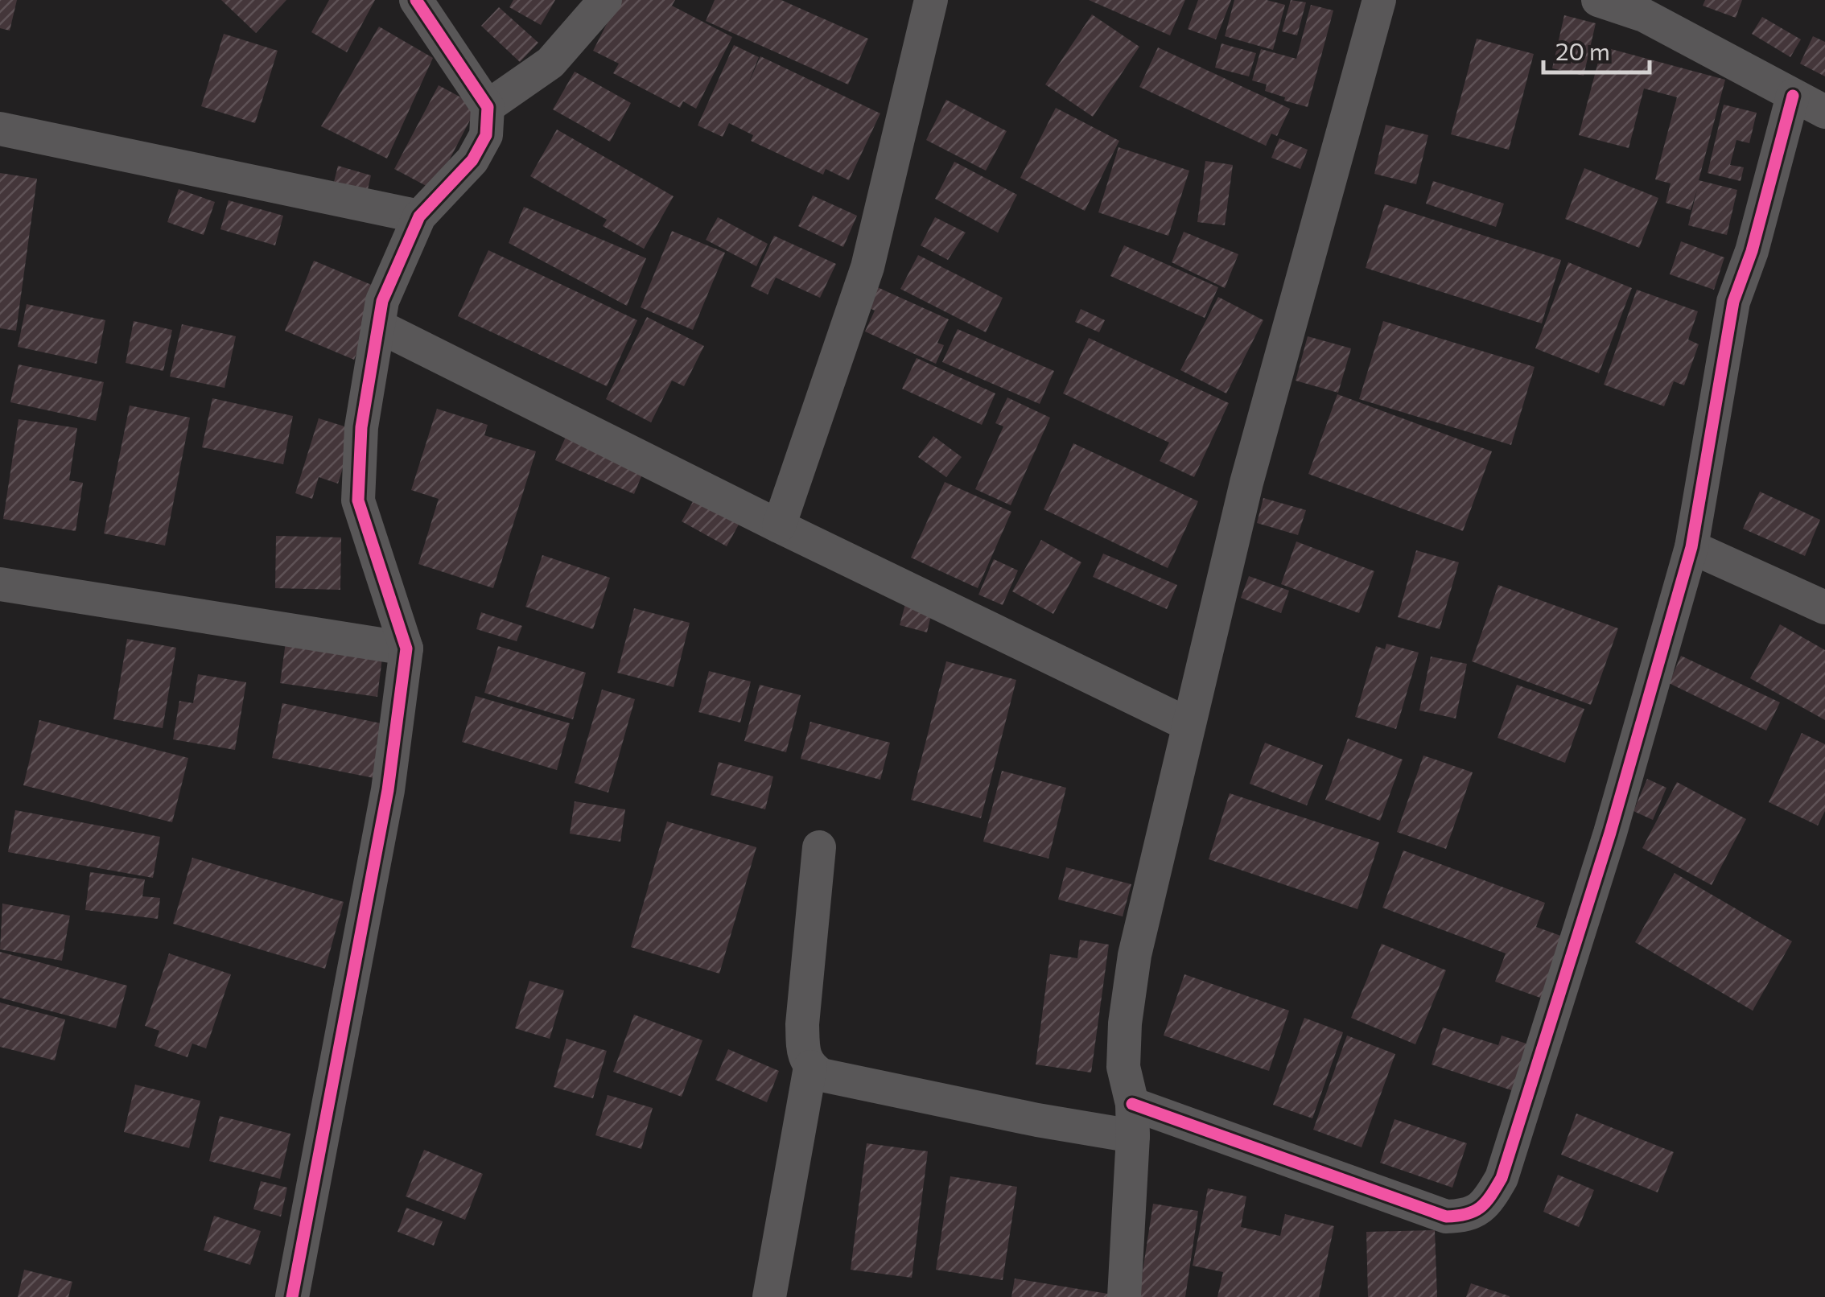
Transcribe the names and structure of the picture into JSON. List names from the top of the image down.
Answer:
{
  "scale_bar": "20 m"
}
